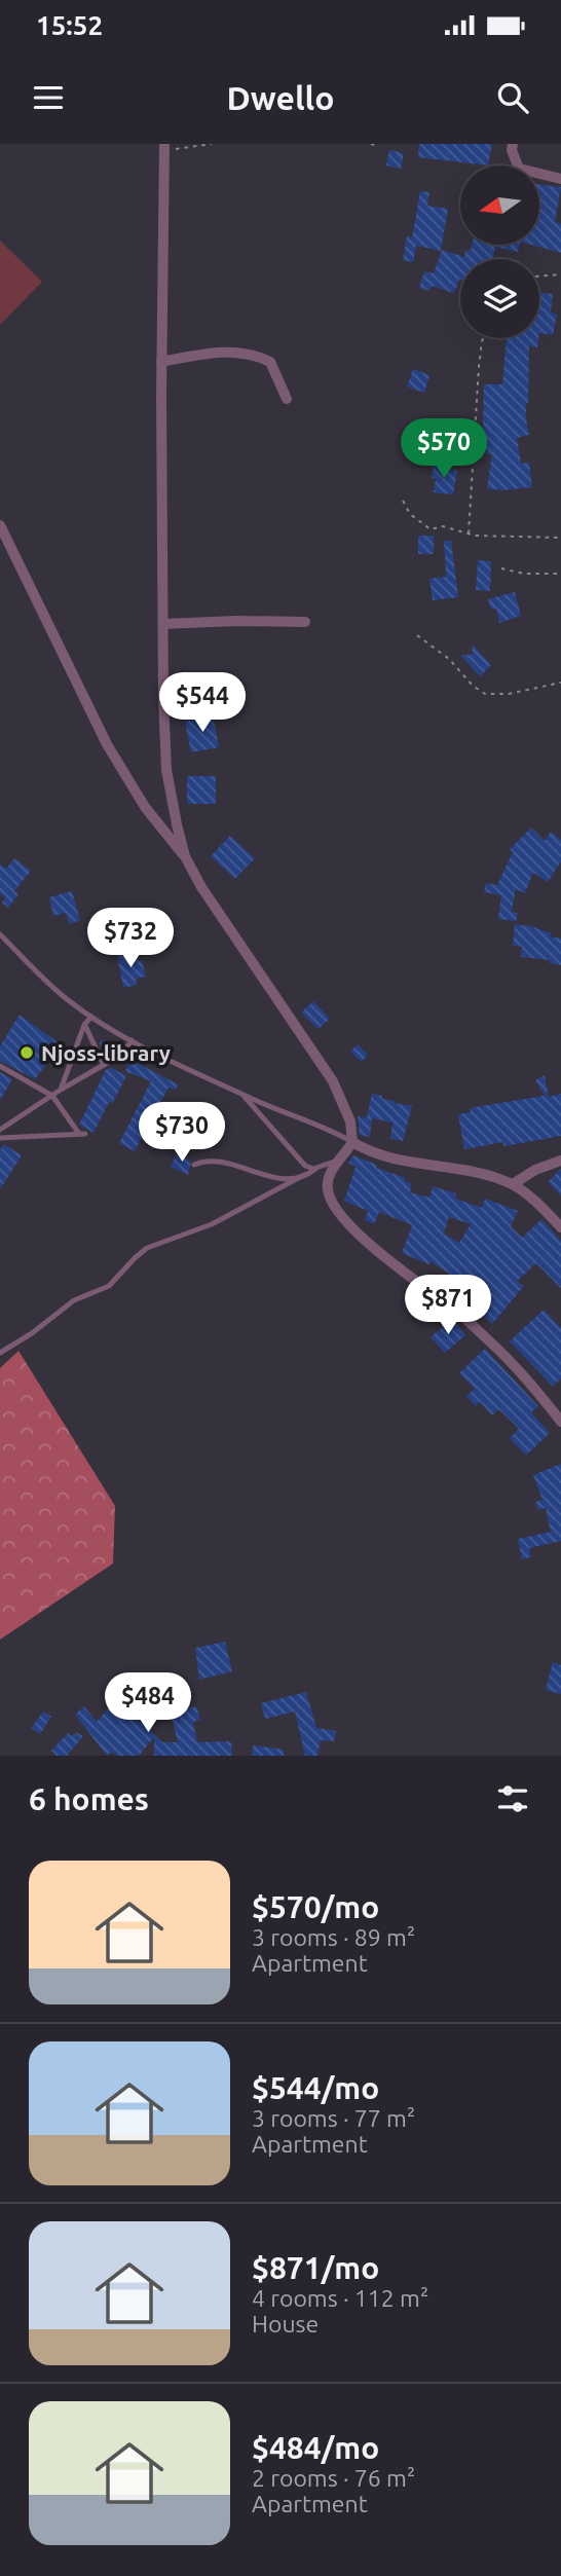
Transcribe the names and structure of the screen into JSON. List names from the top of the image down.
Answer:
{
  "places": ["Njoss-library"],
  "north": "left",
  "page": {
    "status": "15:52",
    "header": "Dwello",
    "price": [
      "$570",
      "$544",
      "$732",
      "$730",
      "$871",
      "$484"
    ],
    "heading": "6 homes",
    "list": [
      {
        "name": "$570/mo",
        "note": "3 rooms · 89 m² · Apartment"
      },
      {
        "name": "$544/mo",
        "note": "3 rooms · 77 m² · Apartment"
      },
      {
        "name": "$871/mo",
        "note": "4 rooms · 112 m² · House"
      },
      {
        "name": "$484/mo",
        "note": "2 rooms · 76 m² · Apartment"
      }
    ]
  }
}
